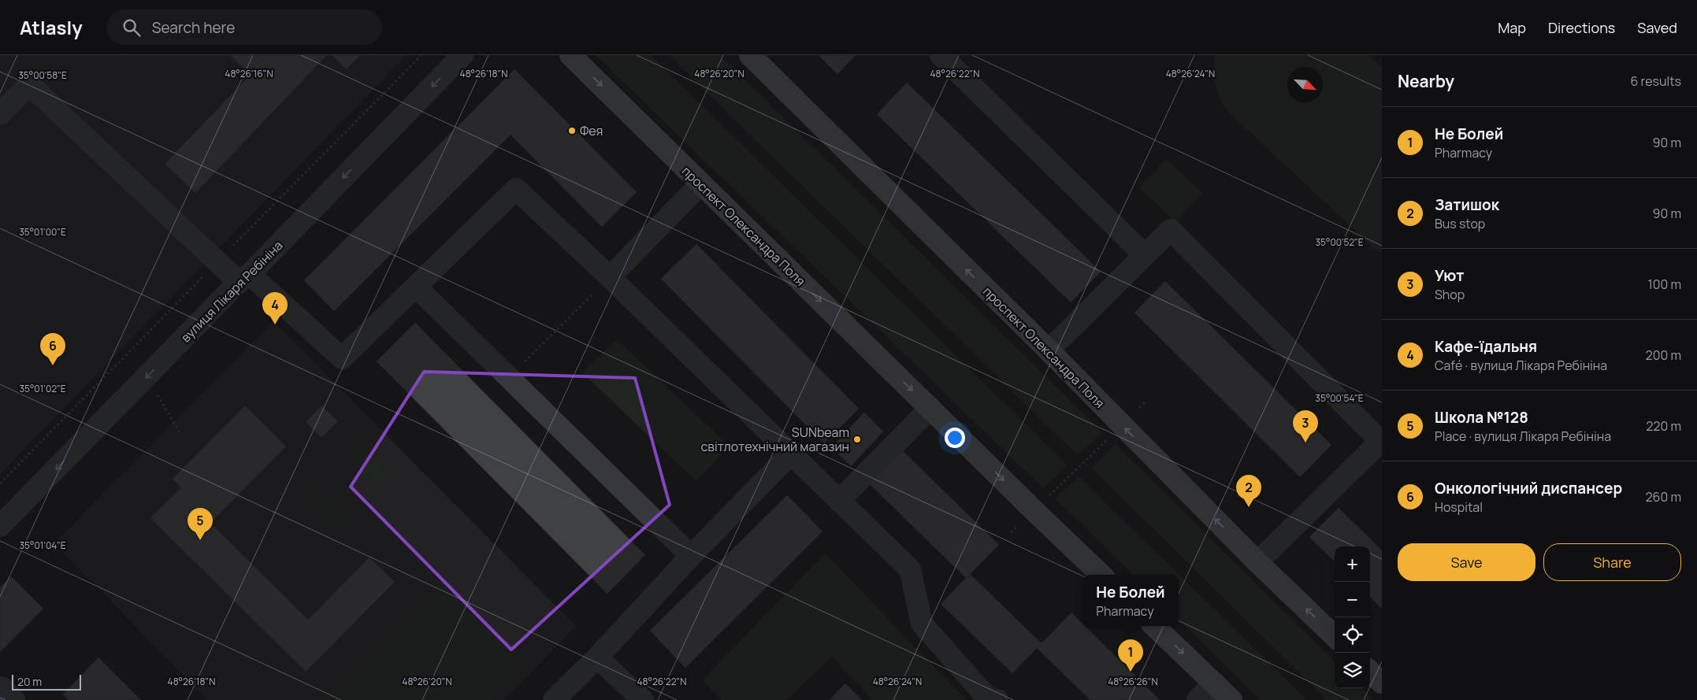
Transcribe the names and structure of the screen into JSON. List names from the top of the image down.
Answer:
{
  "streets": {
    "main road": ["проспект Олександра Поля"],
    "street": ["вулиця Лікаря Ребініна"]
  },
  "one_way": ["вулиця Лікаря Ребініна"],
  "places": ["Фея", "SUNbeam світлотехнічний магазин"],
  "scale_bar": "20 m",
  "north": "bottom right",
  "page": {
    "header": "Atlasly",
    "search": "Search here",
    "nav": ["Map", "Directions", "Saved"],
    "heading": ["Nearby", "6 results"],
    "list": [
      {
        "mark": "1",
        "name": "Не Болей",
        "note": "Pharmacy",
        "value": "90 m"
      },
      {
        "mark": "2",
        "name": "Затишок",
        "note": "Bus stop",
        "value": "90 m"
      },
      {
        "mark": "3",
        "name": "Уют",
        "note": "Shop",
        "value": "100 m"
      },
      {
        "mark": "4",
        "name": "Кафе-їдальня",
        "note": "Café · вулиця Лікаря Ребініна",
        "value": "200 m"
      },
      {
        "mark": "5",
        "name": "Школа №128",
        "note": "Place · вулиця Лікаря Ребініна",
        "value": "220 m"
      },
      {
        "mark": "6",
        "name": "Онкологічний диспансер",
        "note": "Hospital",
        "value": "260 m"
      }
    ],
    "pins": [
      "4",
      "6",
      "3",
      "2",
      "5",
      "1"
    ],
    "buttons": ["Save", "Share"],
    "map_buttons": ["+", "−"],
    "popup": ["Не Болей", "Pharmacy"],
    "scale": "20 m"
  },
  "coordinates": [
    "48°26'16\"N",
    "48°26'18\"N",
    "48°26'20\"N",
    "48°26'22\"N",
    "48°26'24\"N",
    "35°00'58\"E",
    "35°01'00\"E",
    "35°00'52\"E",
    "35°01'02\"E",
    "35°00'54\"E",
    "35°01'04\"E",
    "48°26'26\"N"
  ]
}
